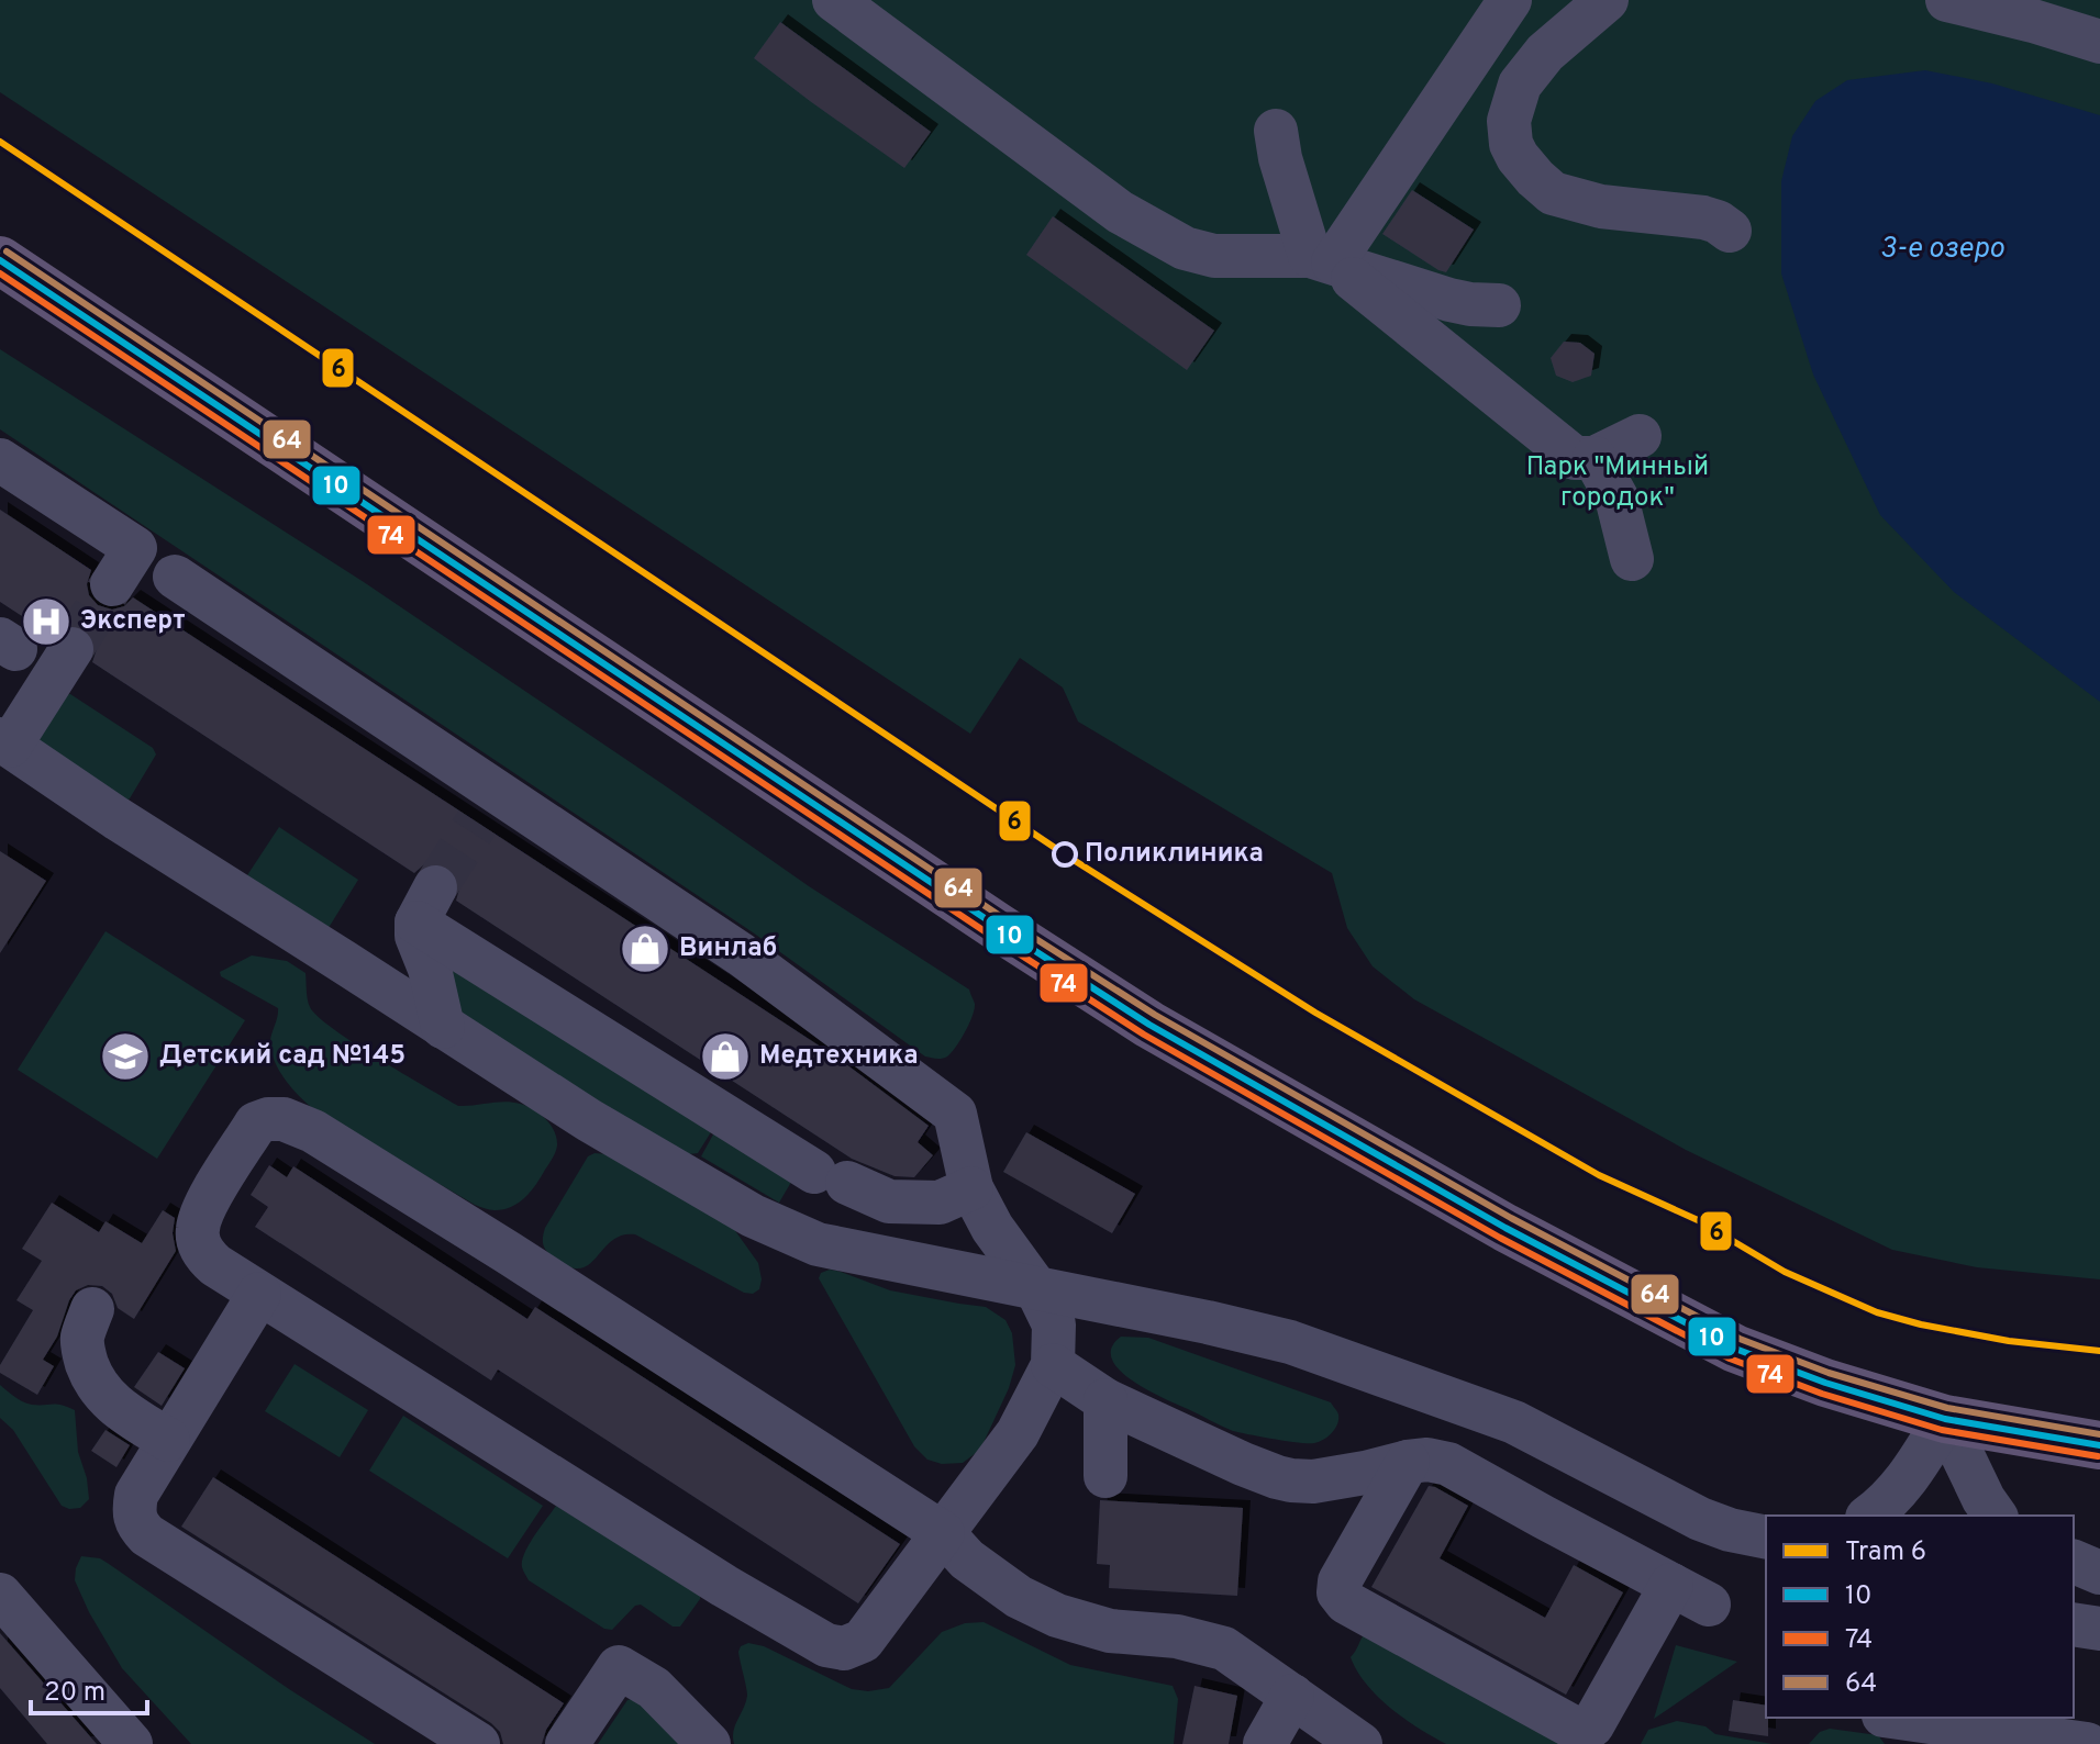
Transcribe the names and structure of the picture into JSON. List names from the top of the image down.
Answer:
{
  "water": ["3-е озеро"],
  "parks": ["Парк \"Минный городок\""],
  "places": {
    "hospital": ["Эксперт"],
    "other": ["Поликлиника"],
    "shop": ["Винлаб", "Медтехника"],
    "school or university": ["Детский сад №145"]
  },
  "lines": [
    "tram line 6",
    "transit line 64",
    "transit line 10",
    "transit line 74"
  ],
  "legend": [
    "Tram 6",
    "10",
    "74",
    "64"
  ],
  "scale_bar": "20 m"
}
